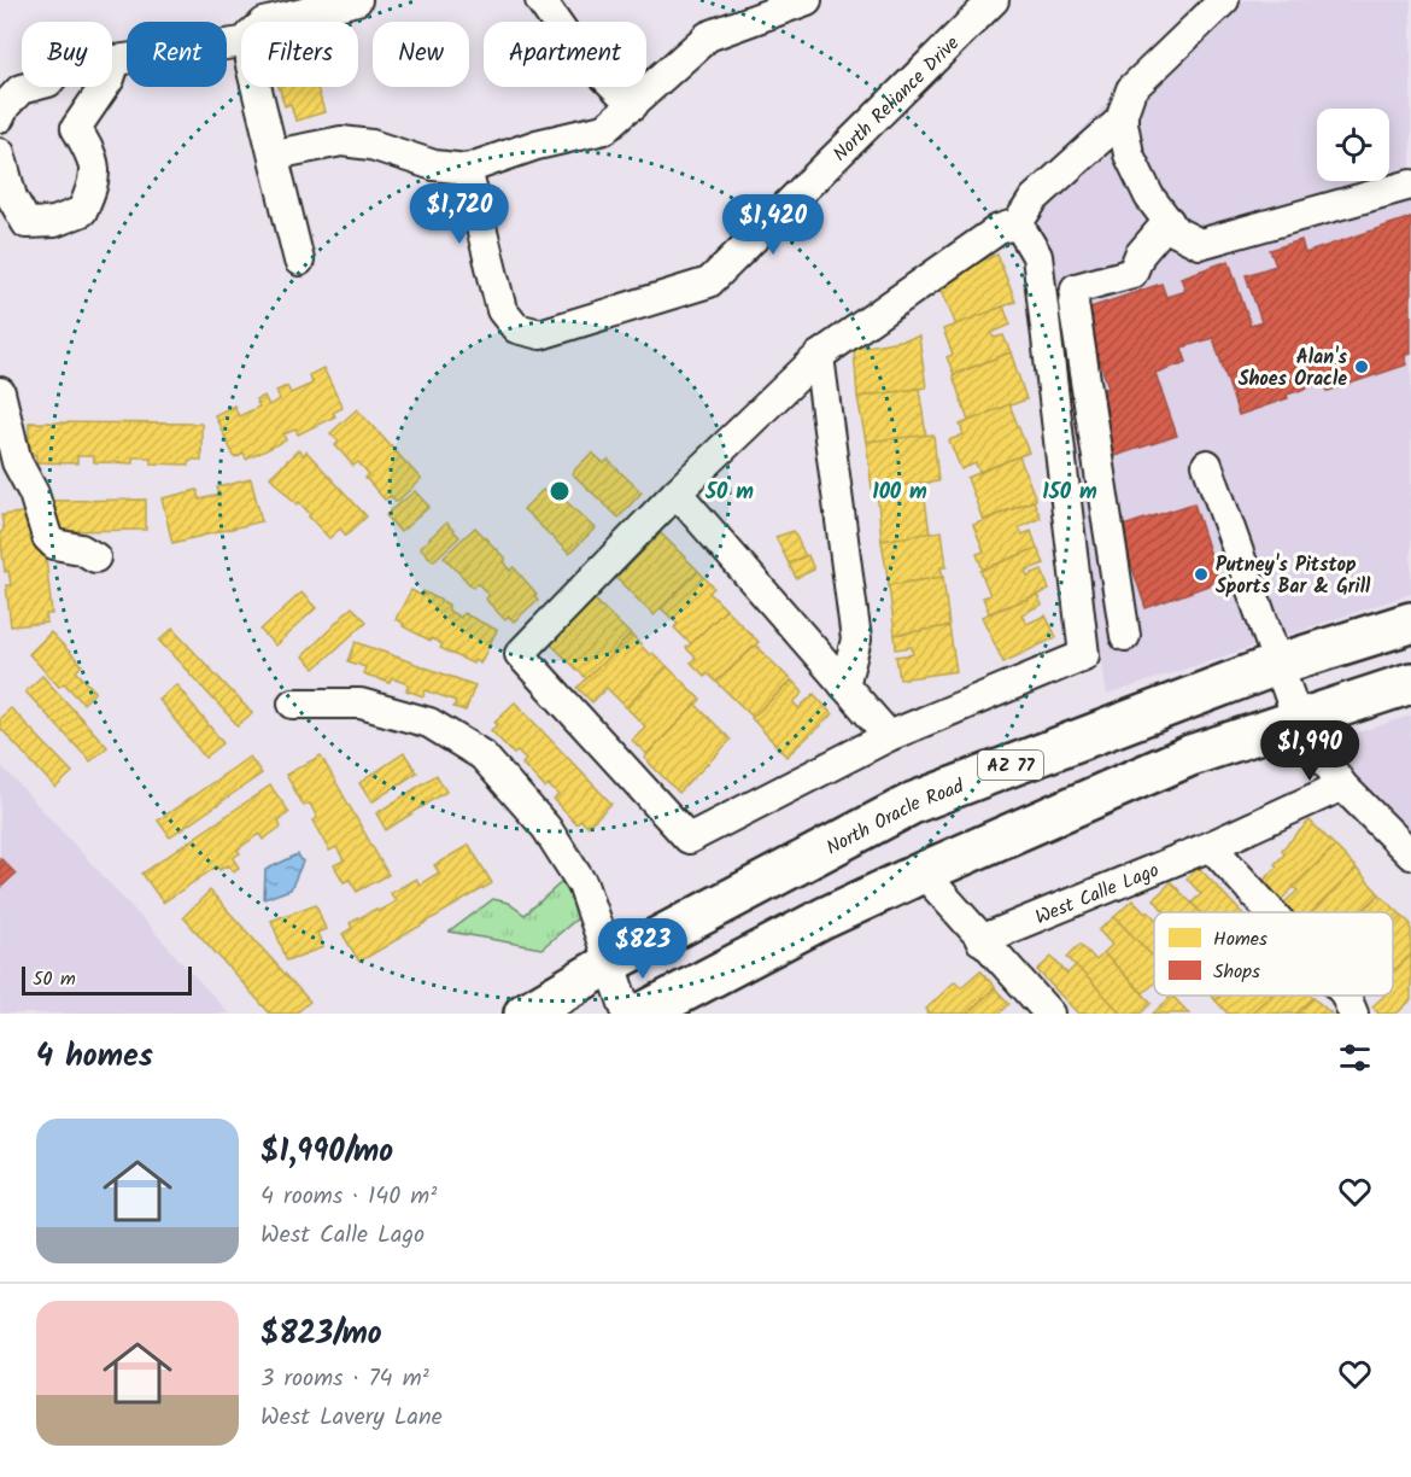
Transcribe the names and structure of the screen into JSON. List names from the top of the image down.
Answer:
{
  "streets": {
    "highway": ["AZ 77", "North Oracle Road"],
    "street": ["North Reliance Drive", "West Calle Lago"]
  },
  "places": ["Alan's Shoes Oracle", "Putney's Pitstop Sports Bar & Grill"],
  "legend": ["Homes", "Shops"],
  "scale_bar": "50 m",
  "page": {
    "chip": [
      "Buy",
      "Rent",
      "Filters",
      "New",
      "Apartment"
    ],
    "price": [
      "$1,720",
      "$1,420",
      "$1,990",
      "$823"
    ],
    "scale": "50 m",
    "heading": "4 homes",
    "list": [
      {
        "name": "$1,990/mo",
        "note": "4 rooms · 140 m² · West Calle Lago"
      },
      {
        "name": "$823/mo",
        "note": "3 rooms · 74 m² · West Lavery Lane"
      }
    ]
  },
  "rings": ["50 m", "100 m", "150 m"]
}
